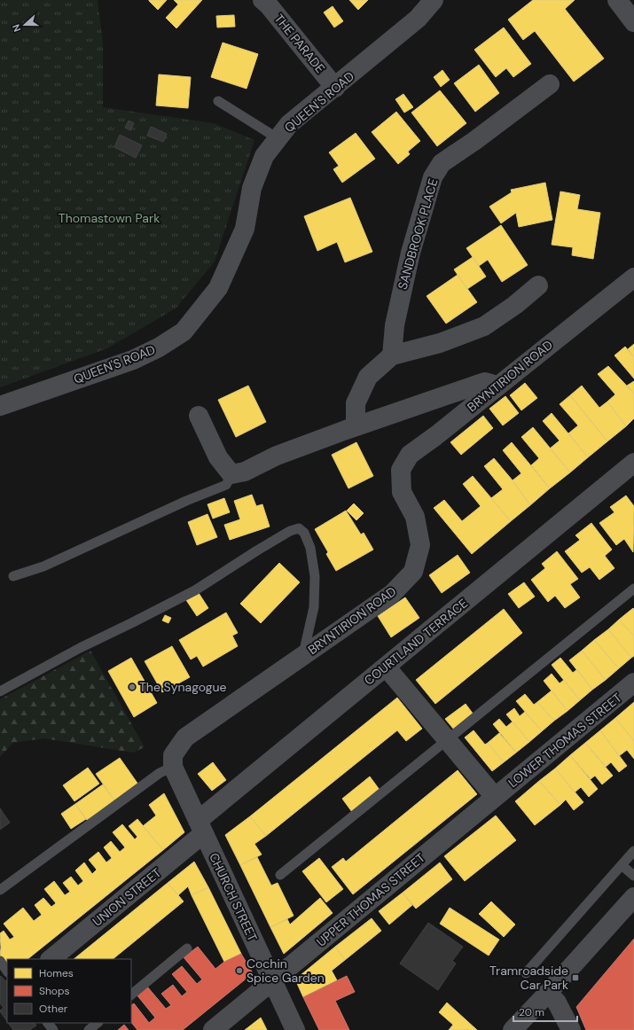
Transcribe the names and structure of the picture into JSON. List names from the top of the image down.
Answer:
{
  "streets": {
    "street": [
      "THE PARADE",
      "QUEEN'S ROAD",
      "SANDBROOK PLACE",
      "BRYNTIRION ROAD",
      "COURTLAND TERRACE",
      "LOWER THOMAS STREET",
      "UNION STREET",
      "CHURCH STREET",
      "UPPER THOMAS STREET"
    ]
  },
  "crossings": [
    ["THE PARADE", "QUEEN'S ROAD"],
    ["COURTLAND TERRACE", "UNION STREET"],
    ["COURTLAND TERRACE", "CHURCH STREET"],
    ["LOWER THOMAS STREET", "UPPER THOMAS STREET"],
    ["UNION STREET", "CHURCH STREET"],
    ["CHURCH STREET", "UPPER THOMAS STREET"]
  ],
  "parks": ["Thomastown Park"],
  "places": {
    "other": ["The Synagogue", "Cochin Spice Garden"],
    "transit": ["Tramroadside Car Park"]
  },
  "legend": ["Homes", "Shops", "Other"],
  "scale_bar": "20 m",
  "north": "left"
}
